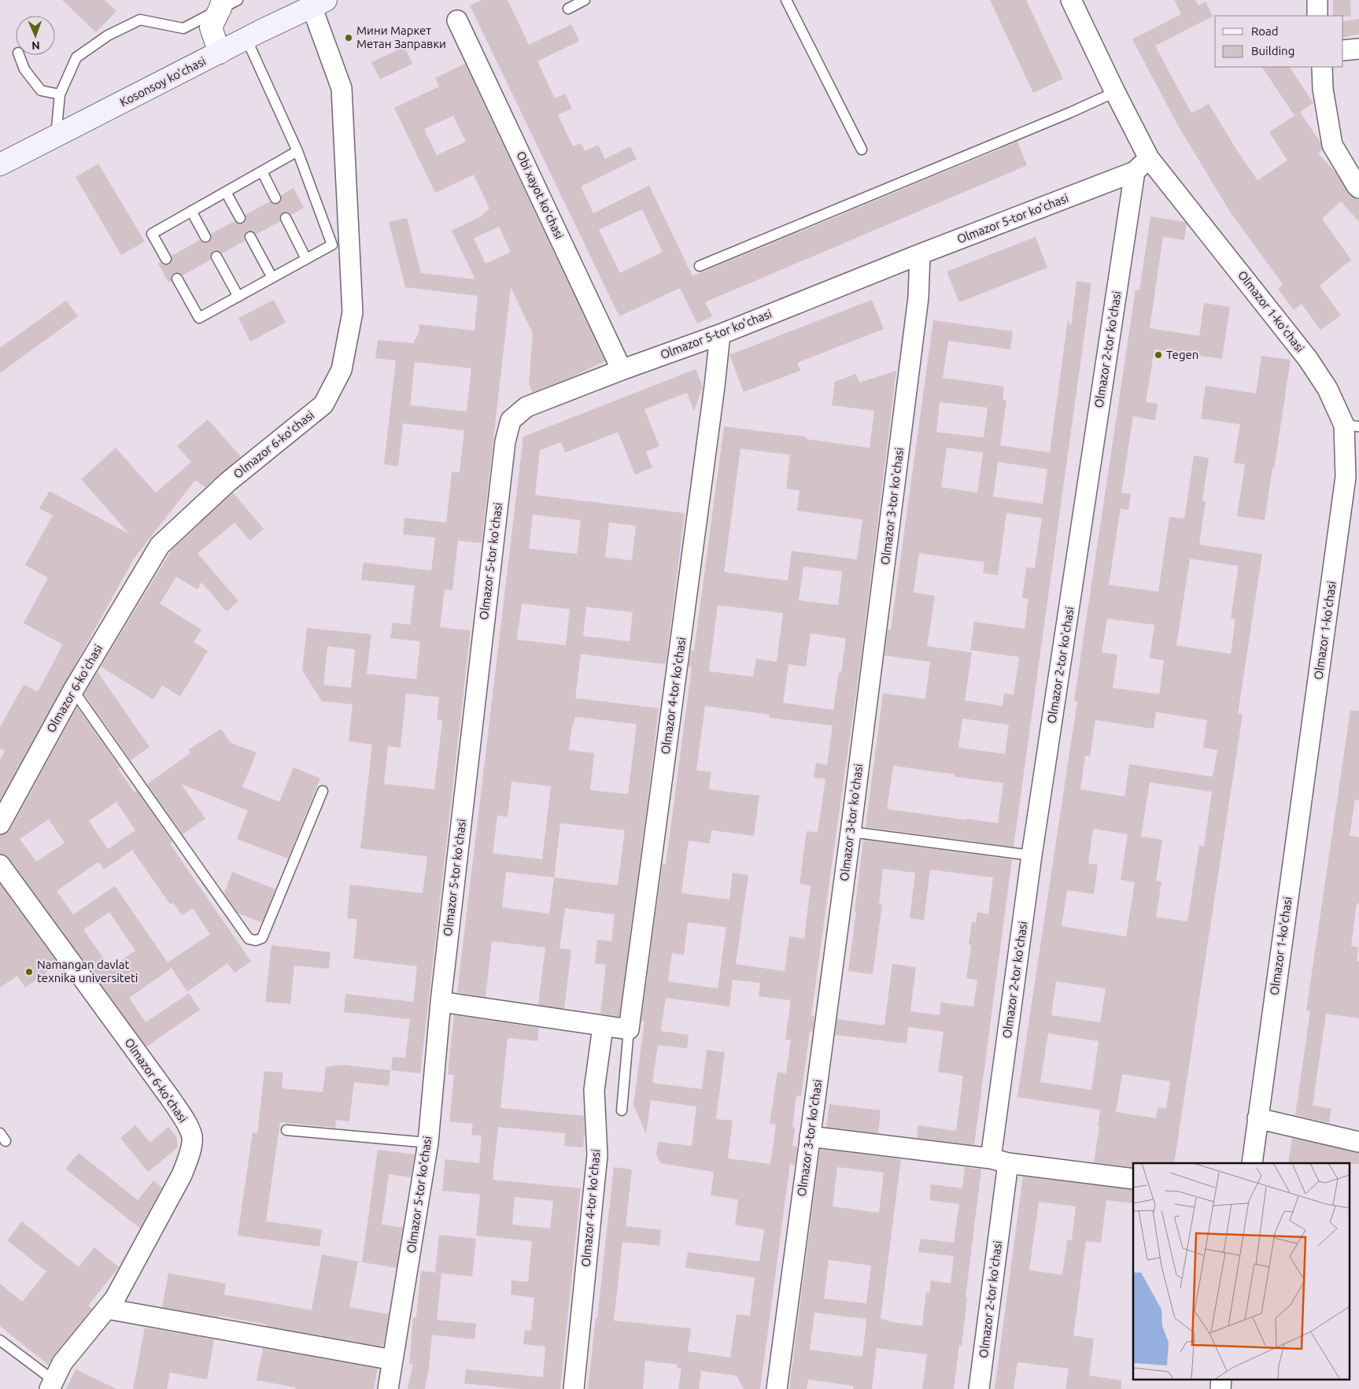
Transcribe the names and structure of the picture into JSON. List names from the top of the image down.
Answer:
{
  "streets": {
    "main road": ["Kosonsoy ko’chasi"],
    "street": [
      "Obi xayot koʻchasi",
      "Olmazor 5-tor ko'chasi",
      "Olmazor 1-ko'chasi",
      "Olmazor 2-tor ko'chasi",
      "Olmazor 6-ko'chasi",
      "Olmazor 3-tor ko'chasi",
      "Olmazor 4-tor ko'chasi"
    ]
  },
  "crossings": [
    ["Kosonsoy ko’chasi", "Olmazor 6-ko'chasi"],
    ["Obi xayot koʻchasi", "Olmazor 5-tor ko'chasi"],
    ["Olmazor 5-tor ko'chasi", "Olmazor 1-ko'chasi"],
    ["Olmazor 5-tor ko'chasi", "Olmazor 2-tor ko'chasi"],
    ["Olmazor 5-tor ko'chasi", "Olmazor 3-tor ko'chasi"],
    ["Olmazor 5-tor ko'chasi", "Olmazor 4-tor ko'chasi"]
  ],
  "places": ["Мини Маркет Метан Заправки", "Tegen", "Namangan davlat texnika universiteti"],
  "legend": ["Road", "Building"],
  "north": "bottom"
}
